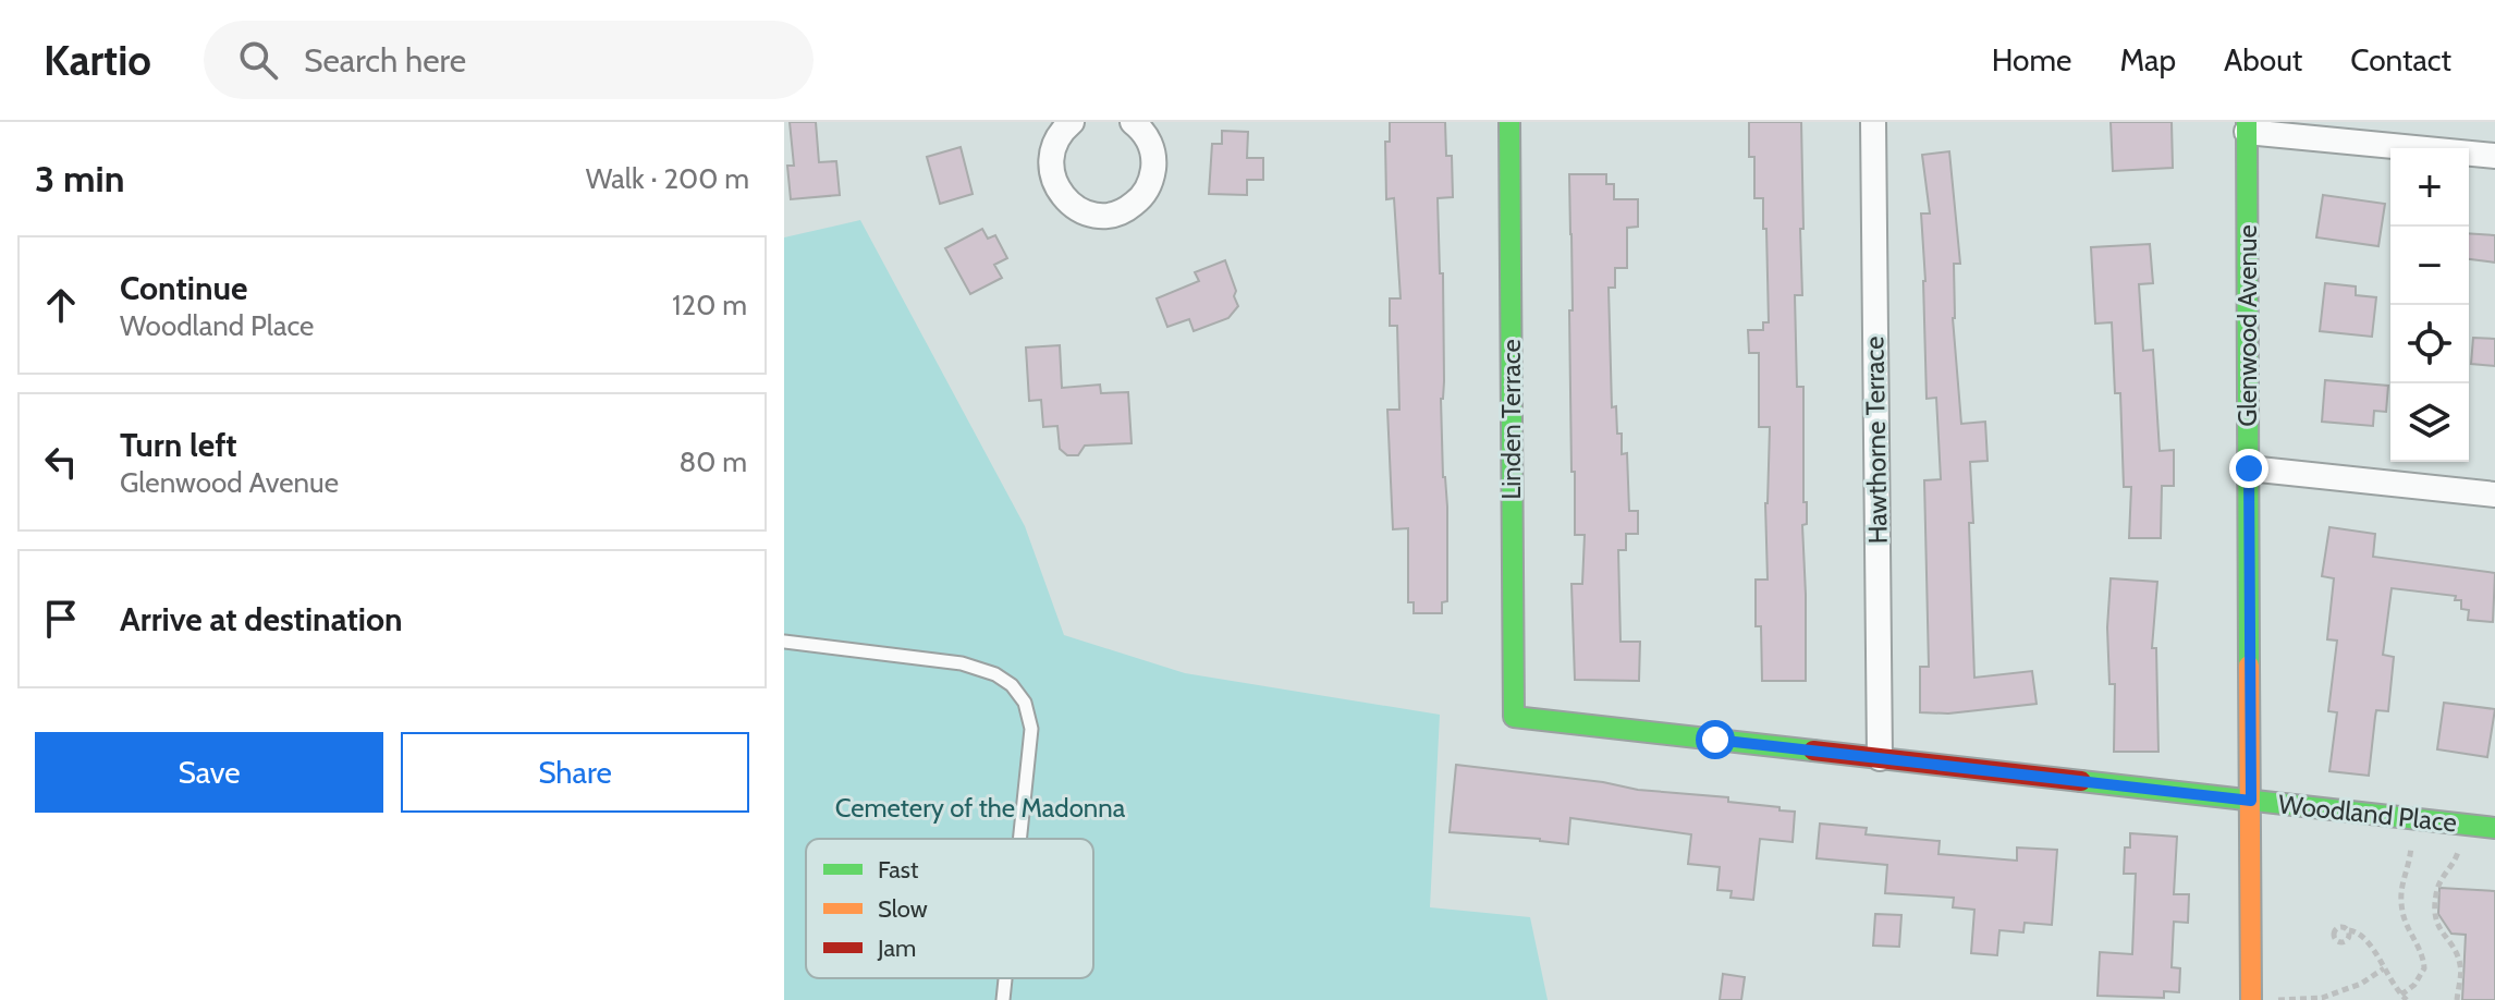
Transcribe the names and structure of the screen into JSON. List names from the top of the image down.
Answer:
{
  "streets": {
    "street": [
      "Glenwood Avenue",
      "Linden Terrace",
      "Hawthorne Terrace",
      "Woodland Place"
    ]
  },
  "crossings": [
    ["Glenwood Avenue", "Woodland Place"],
    ["Linden Terrace", "Woodland Place"],
    ["Hawthorne Terrace", "Woodland Place"]
  ],
  "parks": ["Cemetery of the Madonna"],
  "legend": ["Fast", "Slow", "Jam"],
  "page": {
    "header": "Kartio",
    "search": "Search here",
    "nav": [
      "Home",
      "Map",
      "About",
      "Contact"
    ],
    "heading": ["3 min", "Walk · 200 m"],
    "map_buttons": ["+", "−"],
    "list": [
      ["Continue", "Woodland Place", "120 m"],
      ["Turn left", "Glenwood Avenue", "80 m"],
      "Arrive at destination"
    ],
    "buttons": ["Save", "Share"]
  }
}
